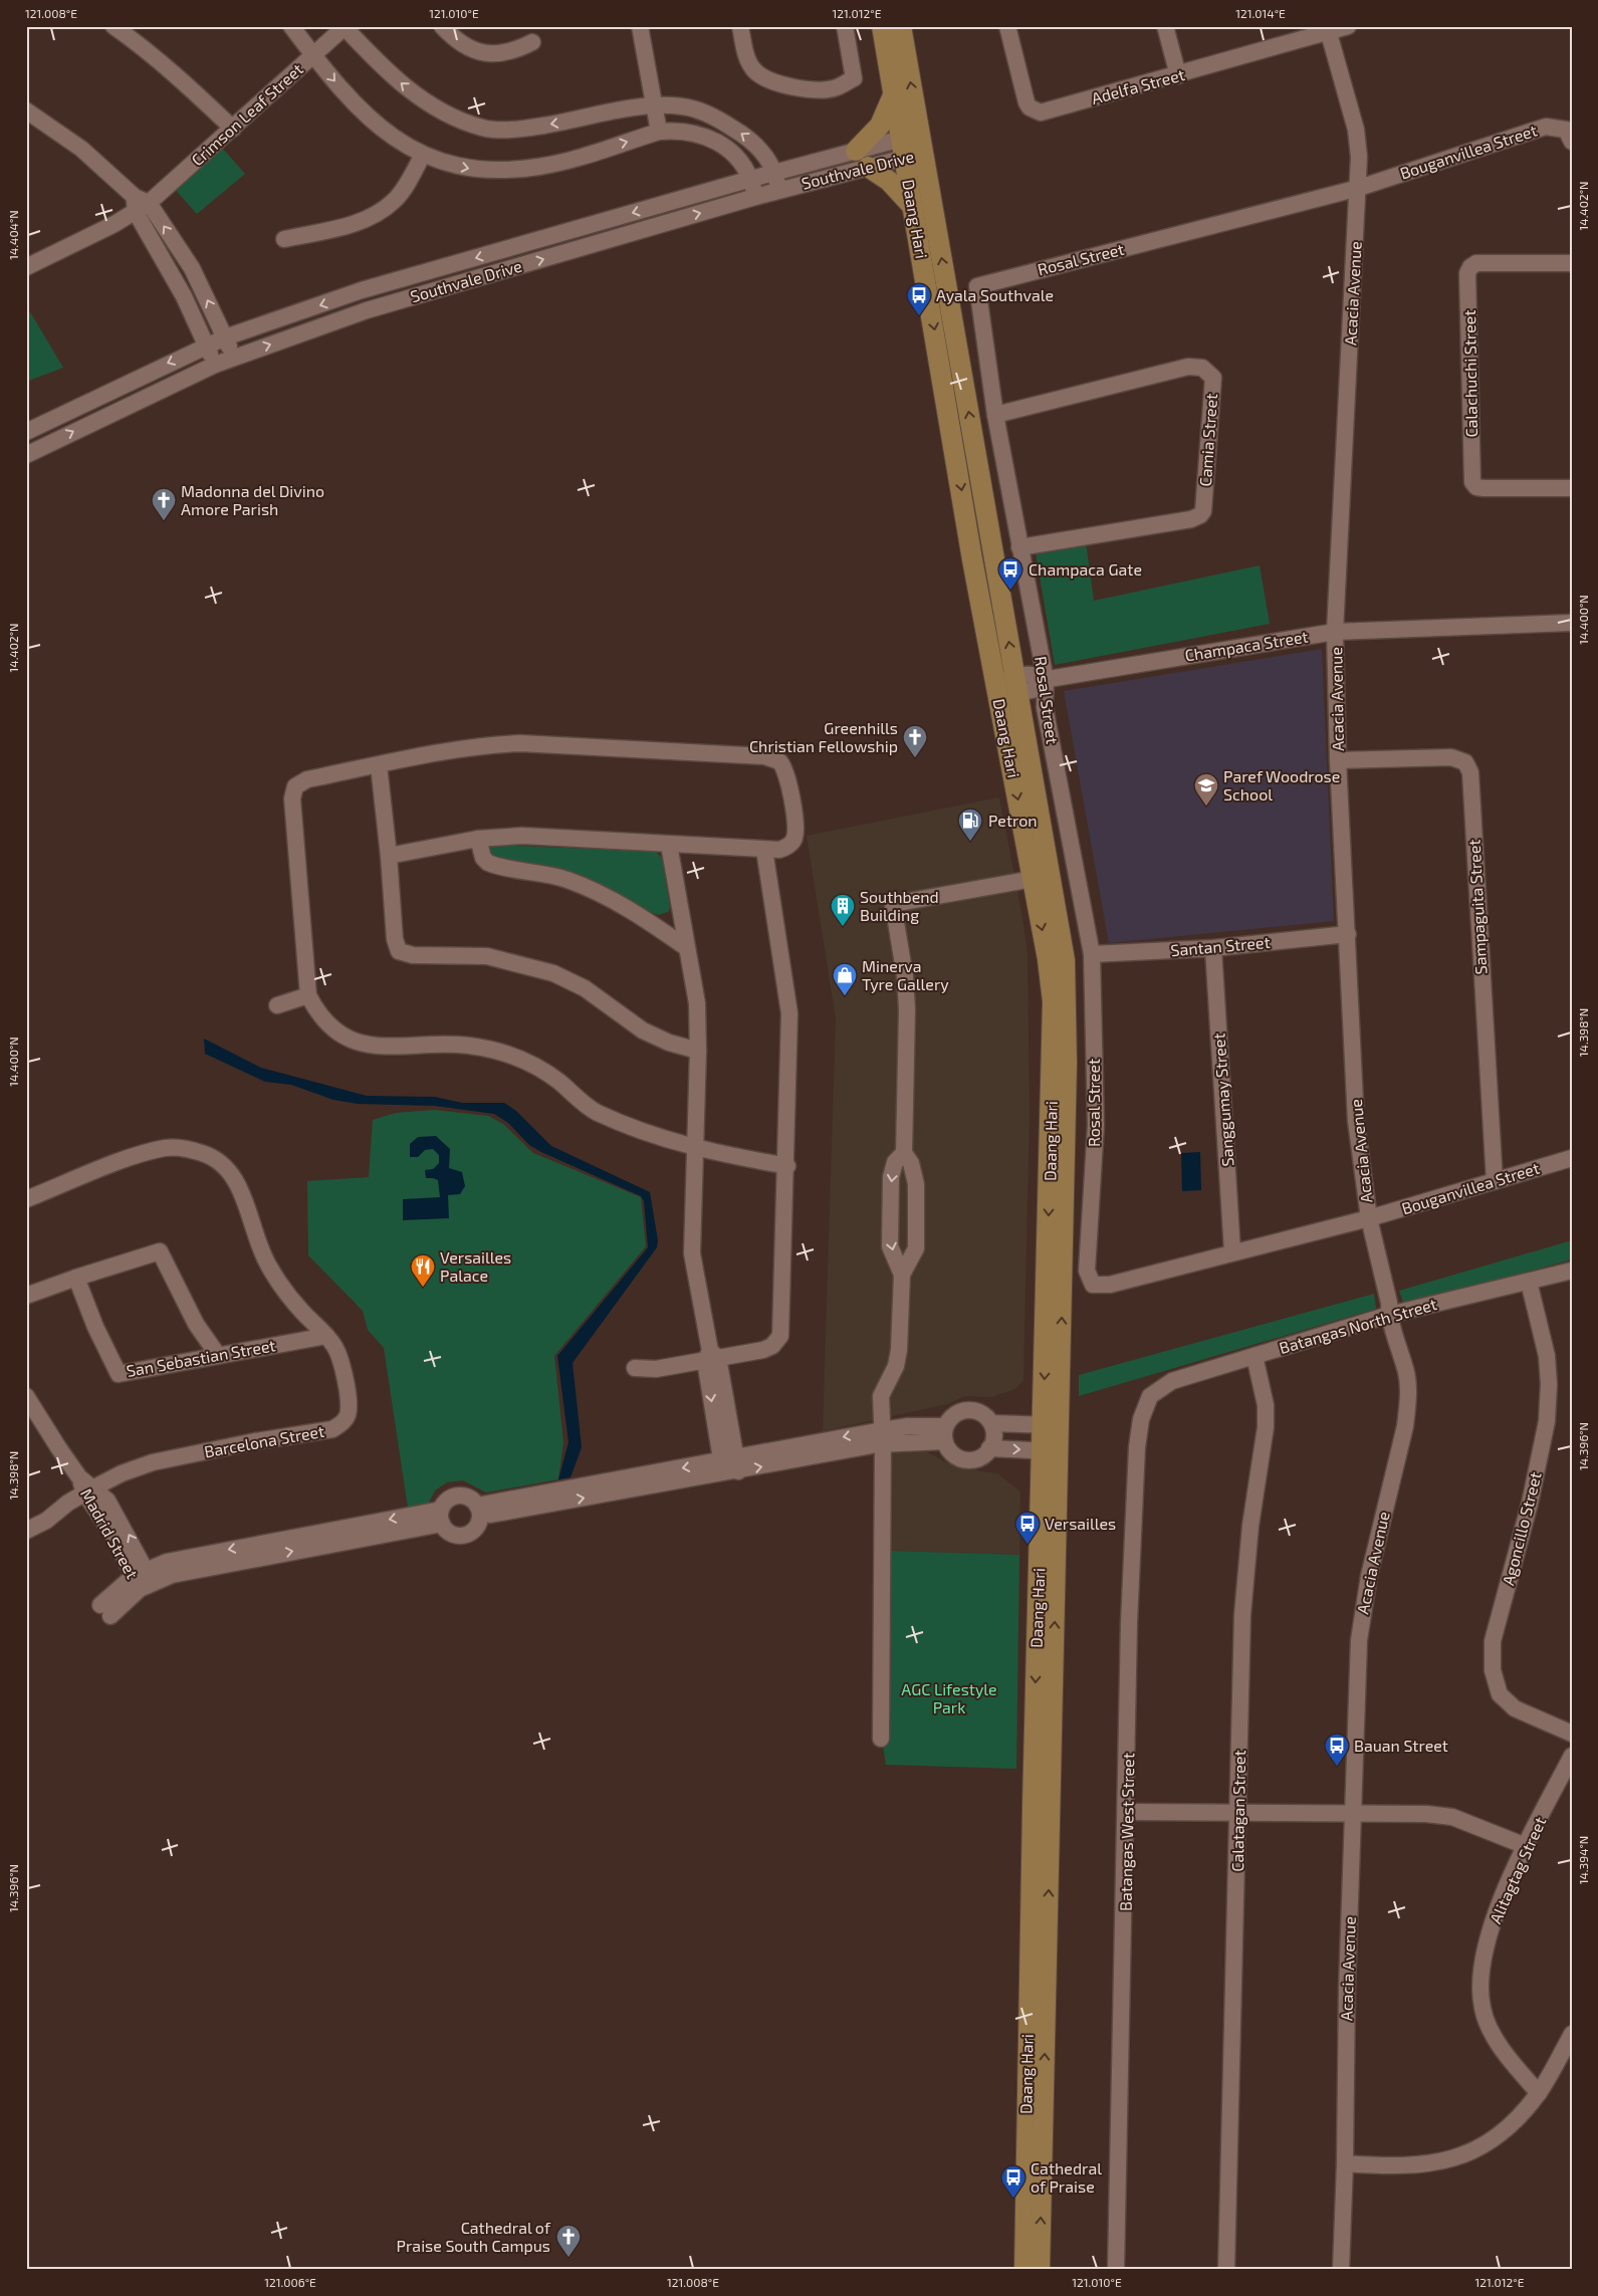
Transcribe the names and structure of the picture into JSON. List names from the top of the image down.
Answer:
{
  "streets": {
    "main road": ["Daang Hari"],
    "street": [
      "Adelfa Street",
      "Crimson Leaf Street",
      "Bouganvillea Street",
      "Southvale Drive",
      "Rosal Street",
      "Acacia Avenue",
      "Calachuchi Street",
      "Camia Street",
      "Champaca Street",
      "Sampaguita Street",
      "Santan Street",
      "Sanggumay Street",
      "Batangas North Street",
      "San Sebastian Street",
      "Barcelona Street",
      "Agoncillo Street",
      "Madrid Street",
      "Calatagan Street",
      "Batangas West Street",
      "Alitagtag Street"
    ]
  },
  "crossings": [
    ["Adelfa Street", "Acacia Avenue"],
    ["Bouganvillea Street", "Rosal Street"],
    ["Bouganvillea Street", "Acacia Avenue"],
    ["Bouganvillea Street", "Sampaguita Street"],
    ["Southvale Drive", "Daang Hari"],
    ["Daang Hari", "Rosal Street"],
    ["Daang Hari", "Champaca Street"],
    ["Rosal Street", "Acacia Avenue"],
    ["Rosal Street", "Camia Street"],
    ["Rosal Street", "Champaca Street"],
    ["Rosal Street", "Santan Street"],
    ["Rosal Street", "Sanggumay Street"],
    ["Acacia Avenue", "Champaca Street"],
    ["Acacia Avenue", "Sampaguita Street"],
    ["Acacia Avenue", "Santan Street"],
    ["Acacia Avenue", "Batangas North Street"],
    ["Santan Street", "Sanggumay Street"],
    ["Batangas North Street", "Agoncillo Street"],
    ["Batangas North Street", "Calatagan Street"],
    ["Batangas North Street", "Batangas West Street"],
    ["San Sebastian Street", "Barcelona Street"],
    ["Barcelona Street", "Madrid Street"]
  ],
  "parks": ["AGC Lifestyle Park"],
  "places": {
    "bus stop": [
      "Ayala Southvale",
      "Champaca Gate",
      "Versailles",
      "Bauan Street",
      "Cathedral of Praise"
    ],
    "church": ["Madonna del Divino Amore Parish", "Greenhills Christian Fellowship", "Cathedral of Praise South Campus"],
    "school or university": ["Paref Woodrose School"],
    "fuel station": ["Petron"],
    "building": ["Southbend Building"],
    "shop": ["Minerva Tyre Gallery"],
    "restaurant": ["Versailles Palace"]
  },
  "coordinates": [
    "121.008°E",
    "121.010°E",
    "121.012°E",
    "121.014°E",
    "14.402°N",
    "14.404°N",
    "14.400°N",
    "14.398°N",
    "14.396°N",
    "14.394°N",
    "121.006°E"
  ]
}
